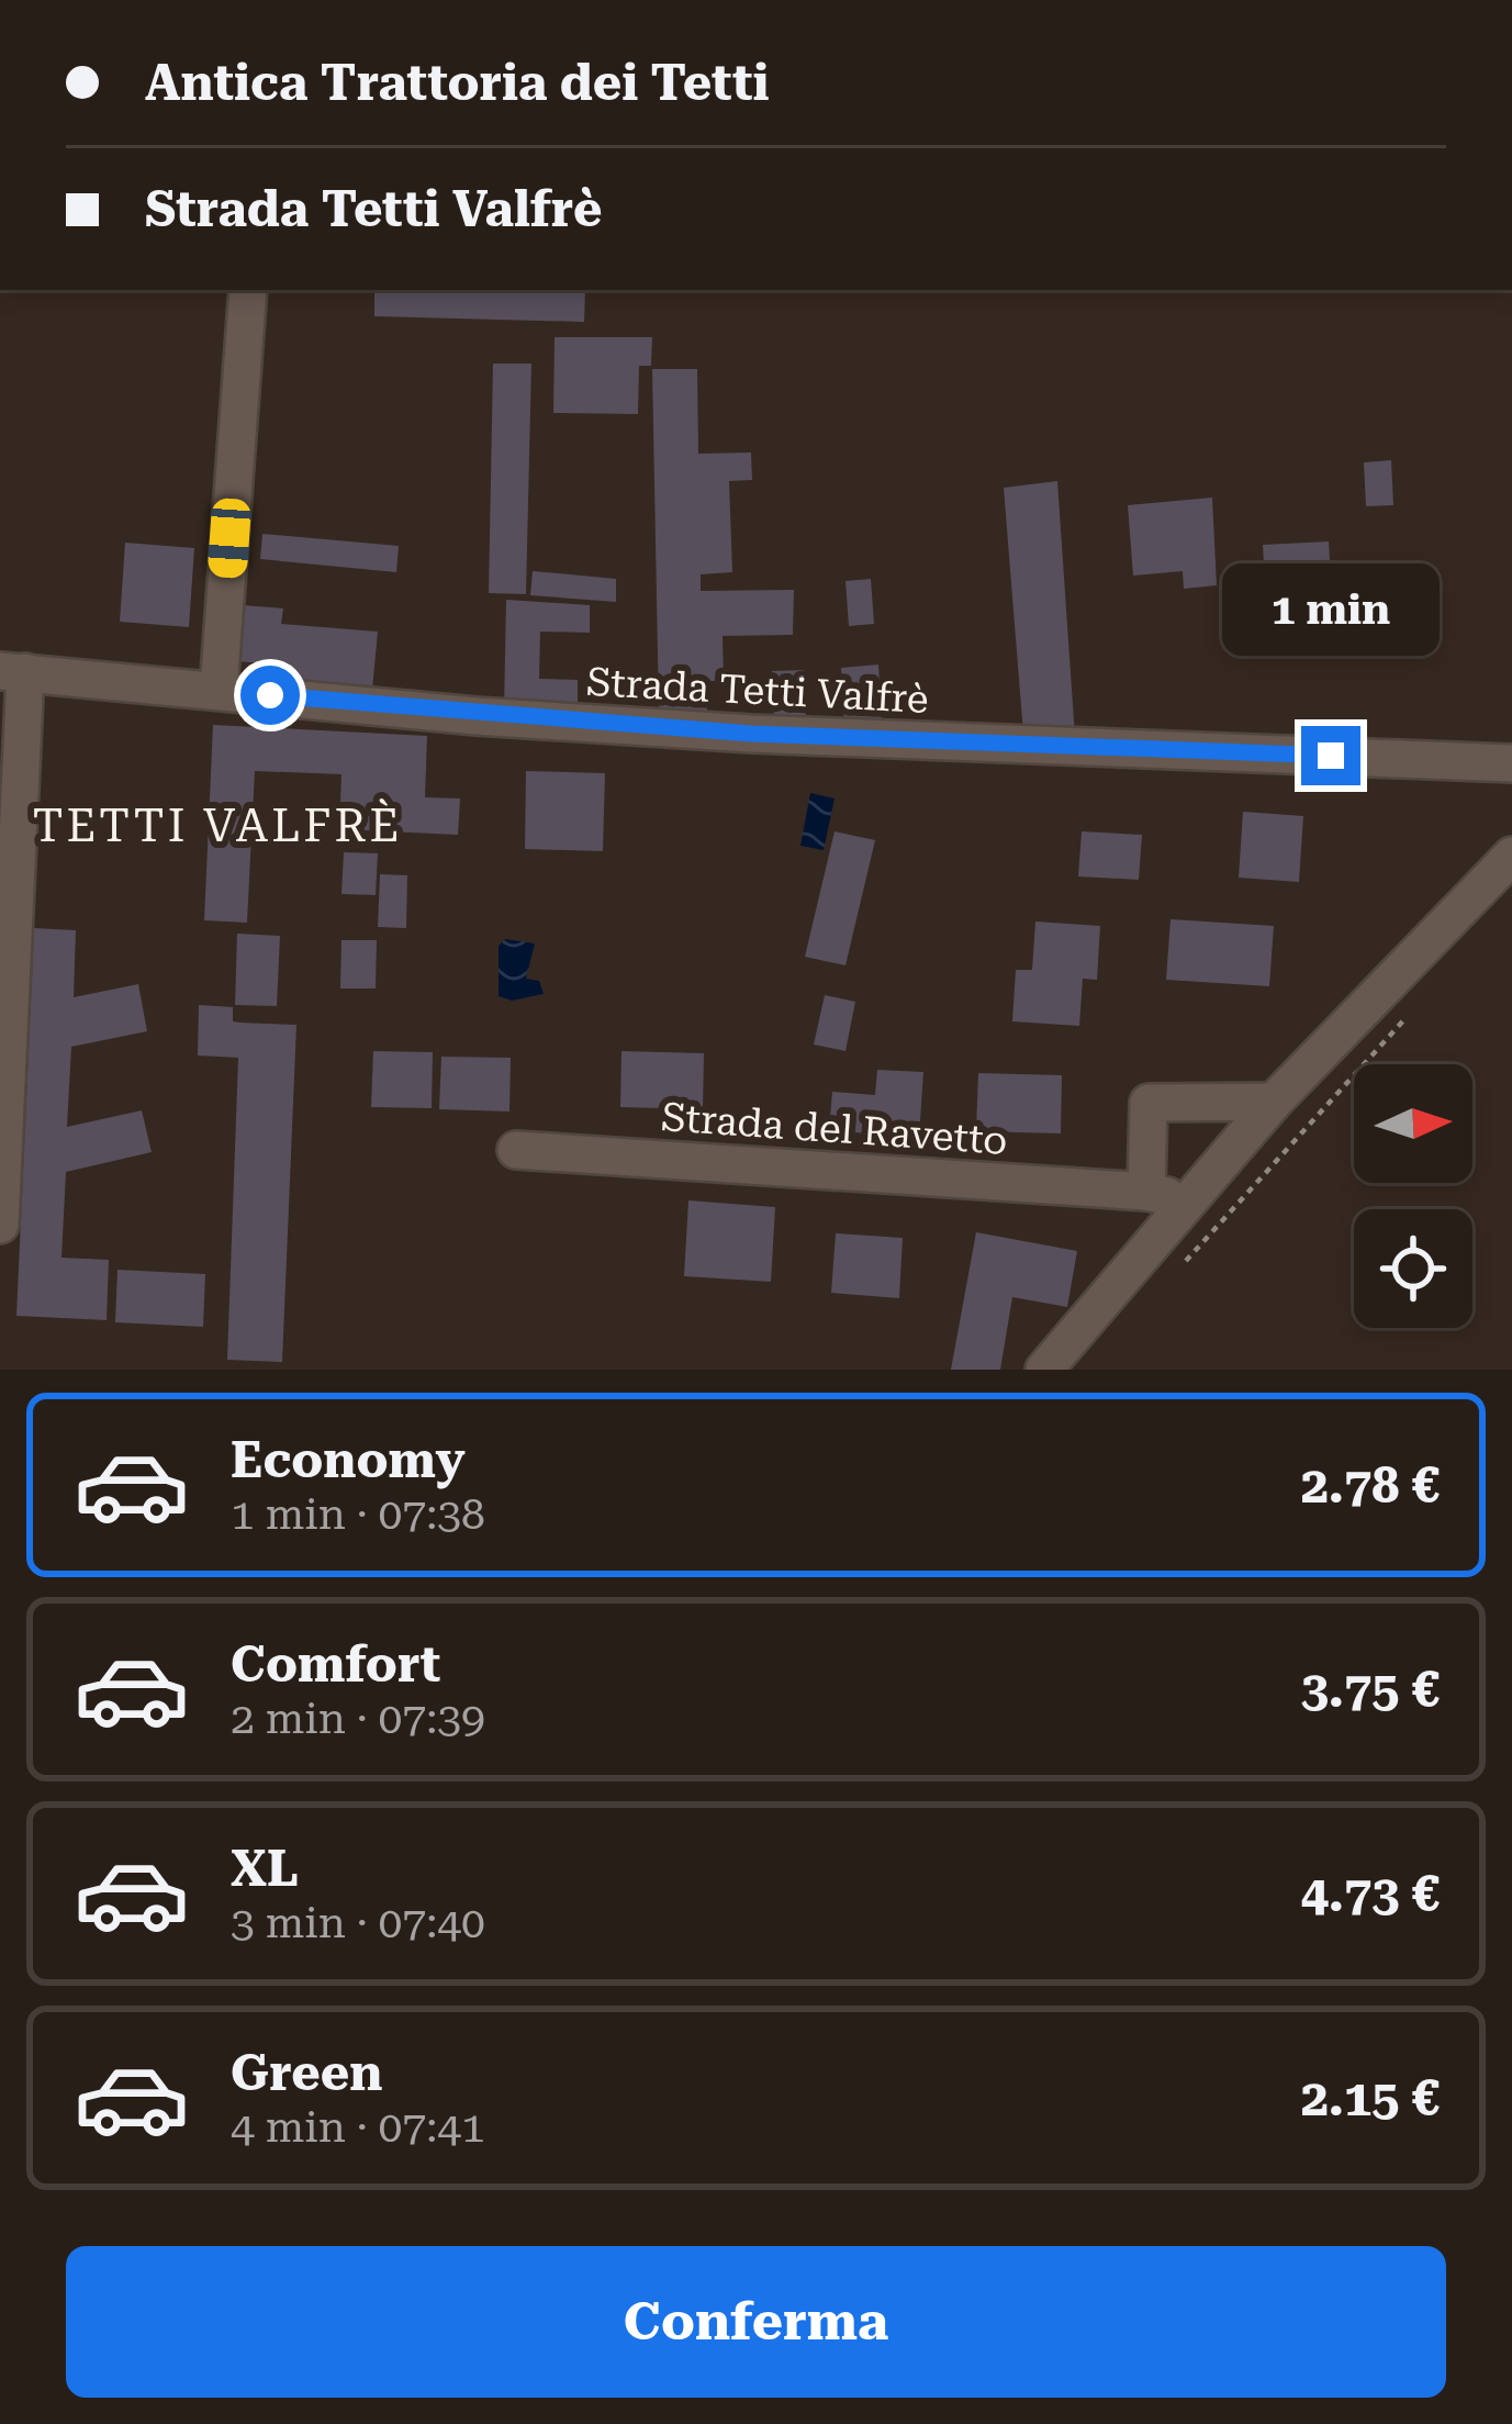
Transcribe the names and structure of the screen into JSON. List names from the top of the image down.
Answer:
{
  "streets": {
    "street": ["Strada Tetti Valfrè", "Strada del Ravetto"]
  },
  "districts": ["TETTI VALFRÈ"],
  "north": "right",
  "page": {
    "banner": ["Antica Trattoria dei Tetti", "Strada Tetti Valfrè"],
    "bubble": "1 min",
    "list": [
      {
        "name": "Economy",
        "note": "1 min · 07:38",
        "value": "2.78 €"
      },
      {
        "name": "Comfort",
        "note": "2 min · 07:39",
        "value": "3.75 €"
      },
      {
        "name": "XL",
        "note": "3 min · 07:40",
        "value": "4.73 €"
      },
      {
        "name": "Green",
        "note": "4 min · 07:41",
        "value": "2.15 €"
      }
    ],
    "buttons": "Conferma"
  }
}
